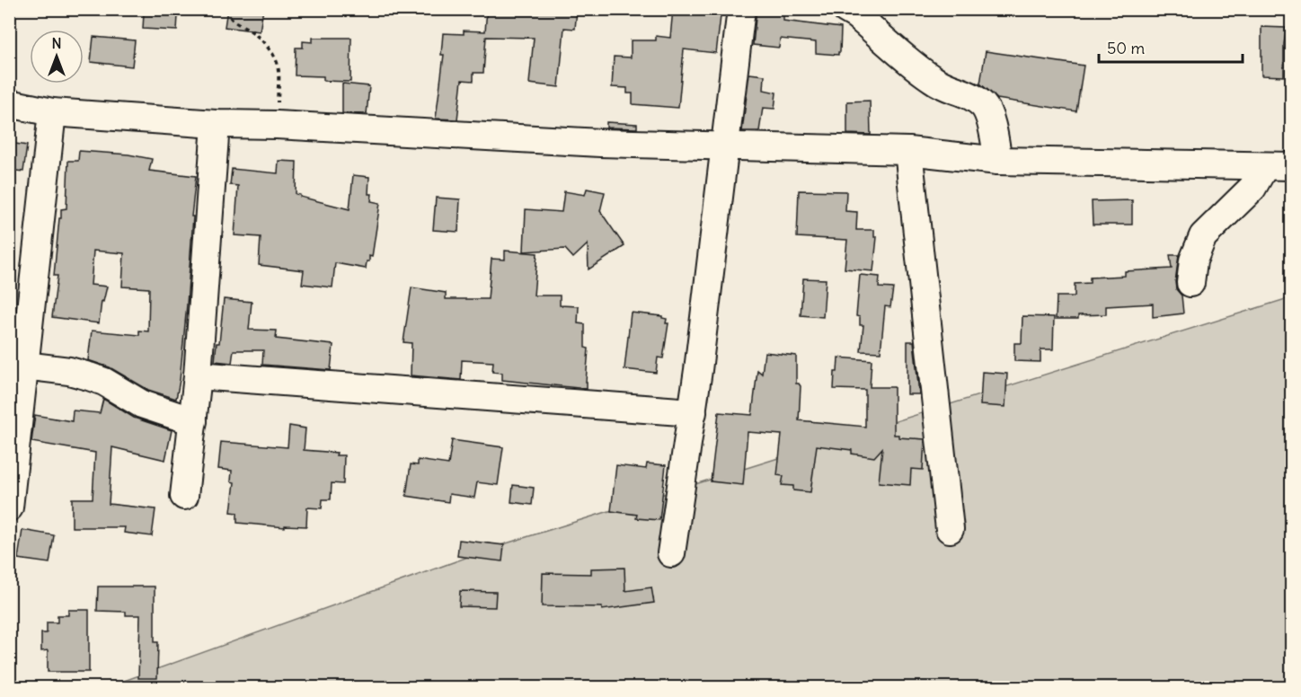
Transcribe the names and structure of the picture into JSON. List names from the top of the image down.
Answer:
{
  "scale_bar": "50 m",
  "north": "top"
}
